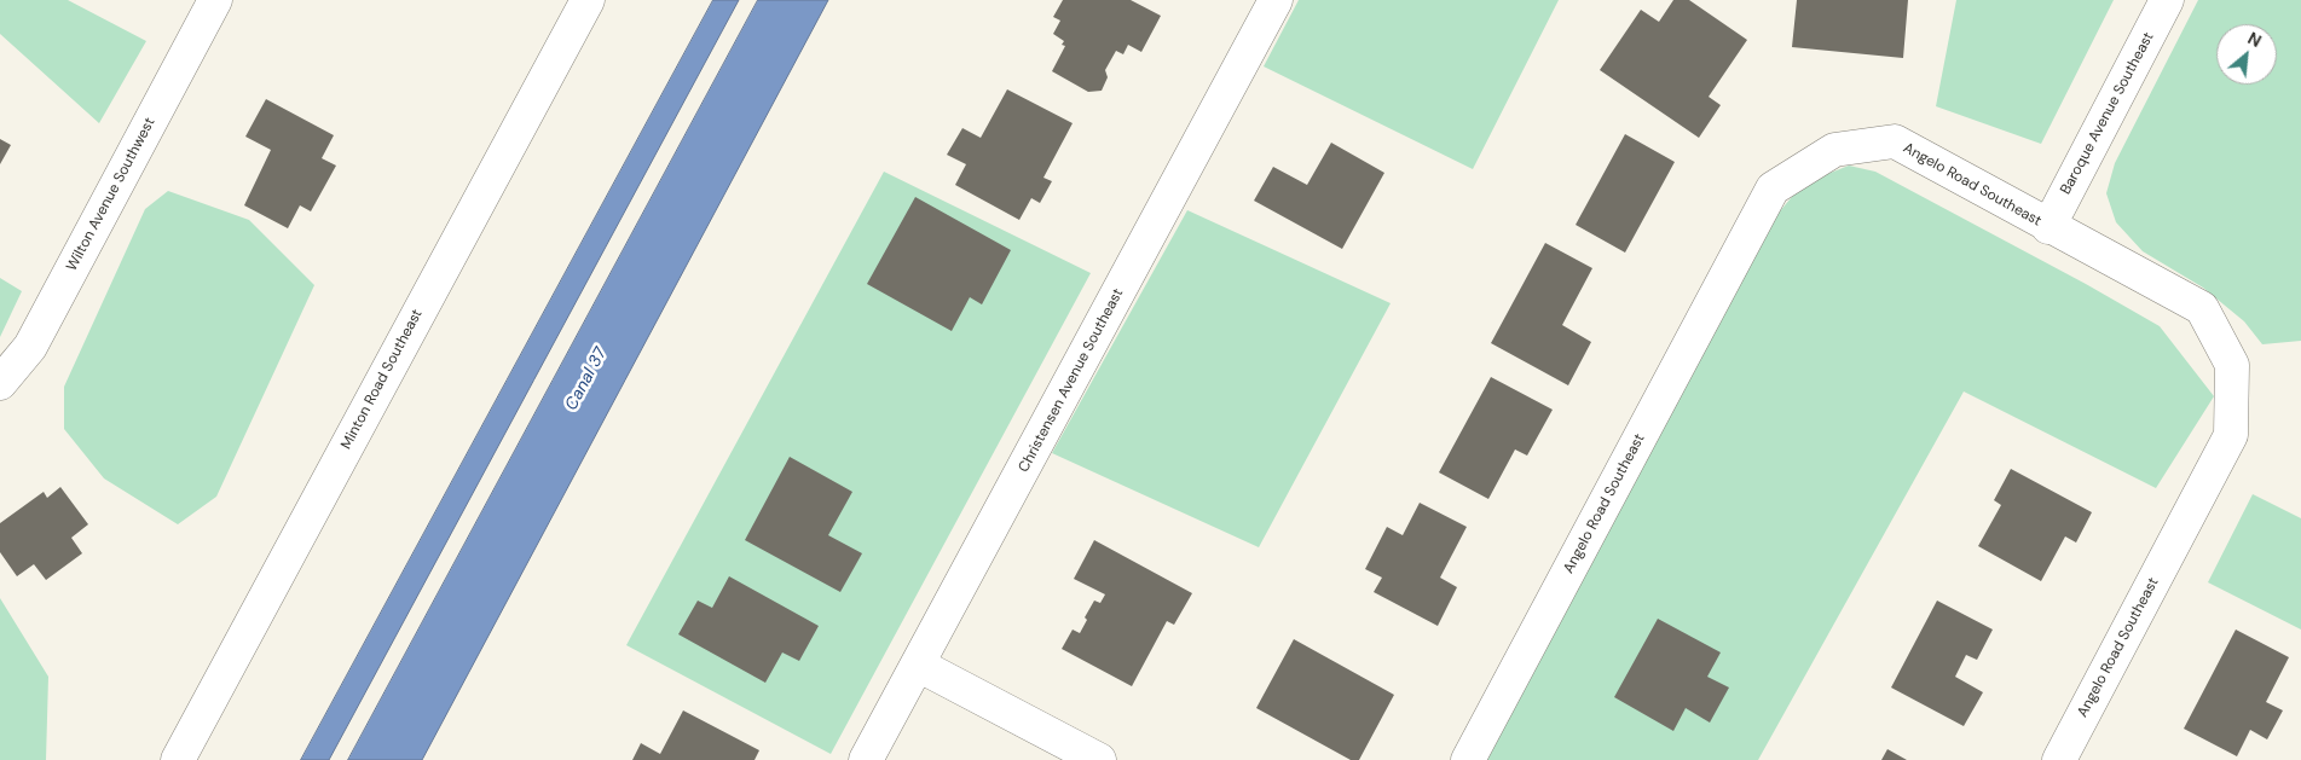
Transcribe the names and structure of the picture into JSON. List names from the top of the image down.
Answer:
{
  "streets": {
    "street": [
      "Baroque Avenue Southeast",
      "Angelo Road Southeast",
      "Wilton Avenue Southwest",
      "Minton Road Southeast",
      "Christensen Avenue Southeast"
    ]
  },
  "crossings": [
    ["Baroque Avenue Southeast", "Angelo Road Southeast"]
  ],
  "water": ["Canal 37"],
  "north": "top right"
}
